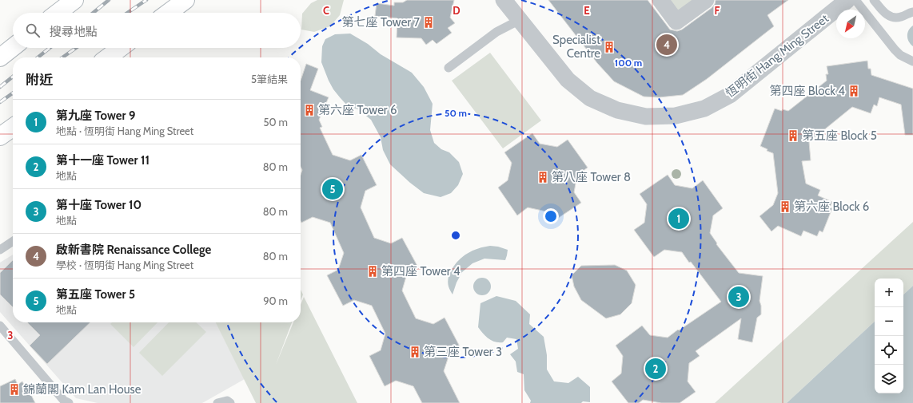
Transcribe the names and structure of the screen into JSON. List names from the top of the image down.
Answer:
{
  "streets": {
    "street": ["恆明街 Hang Ming Street"]
  },
  "places": {
    "building": [
      "第七座 Tower 7",
      "Specialist Centre",
      "第四座 Block 4",
      "第六座 Tower 6",
      "第五座 Block 5",
      "第八座 Tower 8",
      "第六座 Block 6",
      "第四座 Tower 4",
      "第三座 Tower 3",
      "錦蘭閣 Kam Lan House"
    ]
  },
  "north": "bottom left",
  "page": {
    "search": "搜尋地點",
    "pins": [
      "4",
      "5",
      "1",
      "3",
      "2"
    ],
    "heading": ["附近", "5筆結果"],
    "list": [
      {
        "mark": "1",
        "name": "第九座 Tower 9",
        "note": "地點 · 恆明街 Hang Ming Street",
        "value": "50 m"
      },
      {
        "mark": "2",
        "name": "第十一座 Tower 11",
        "note": "地點",
        "value": "80 m"
      },
      {
        "mark": "3",
        "name": "第十座 Tower 10",
        "note": "地點",
        "value": "80 m"
      },
      {
        "mark": "4",
        "name": "啟新書院 Renaissance College",
        "note": "學校 · 恆明街 Hang Ming Street",
        "value": "80 m"
      },
      {
        "mark": "5",
        "name": "第五座 Tower 5",
        "note": "地點",
        "value": "90 m"
      }
    ],
    "map_buttons": ["+", "−"]
  },
  "grid": {
    "columns": [
      "C",
      "D",
      "E",
      "F"
    ],
    "rows": ["3"]
  },
  "rings": ["100 m", "50 m"]
}
